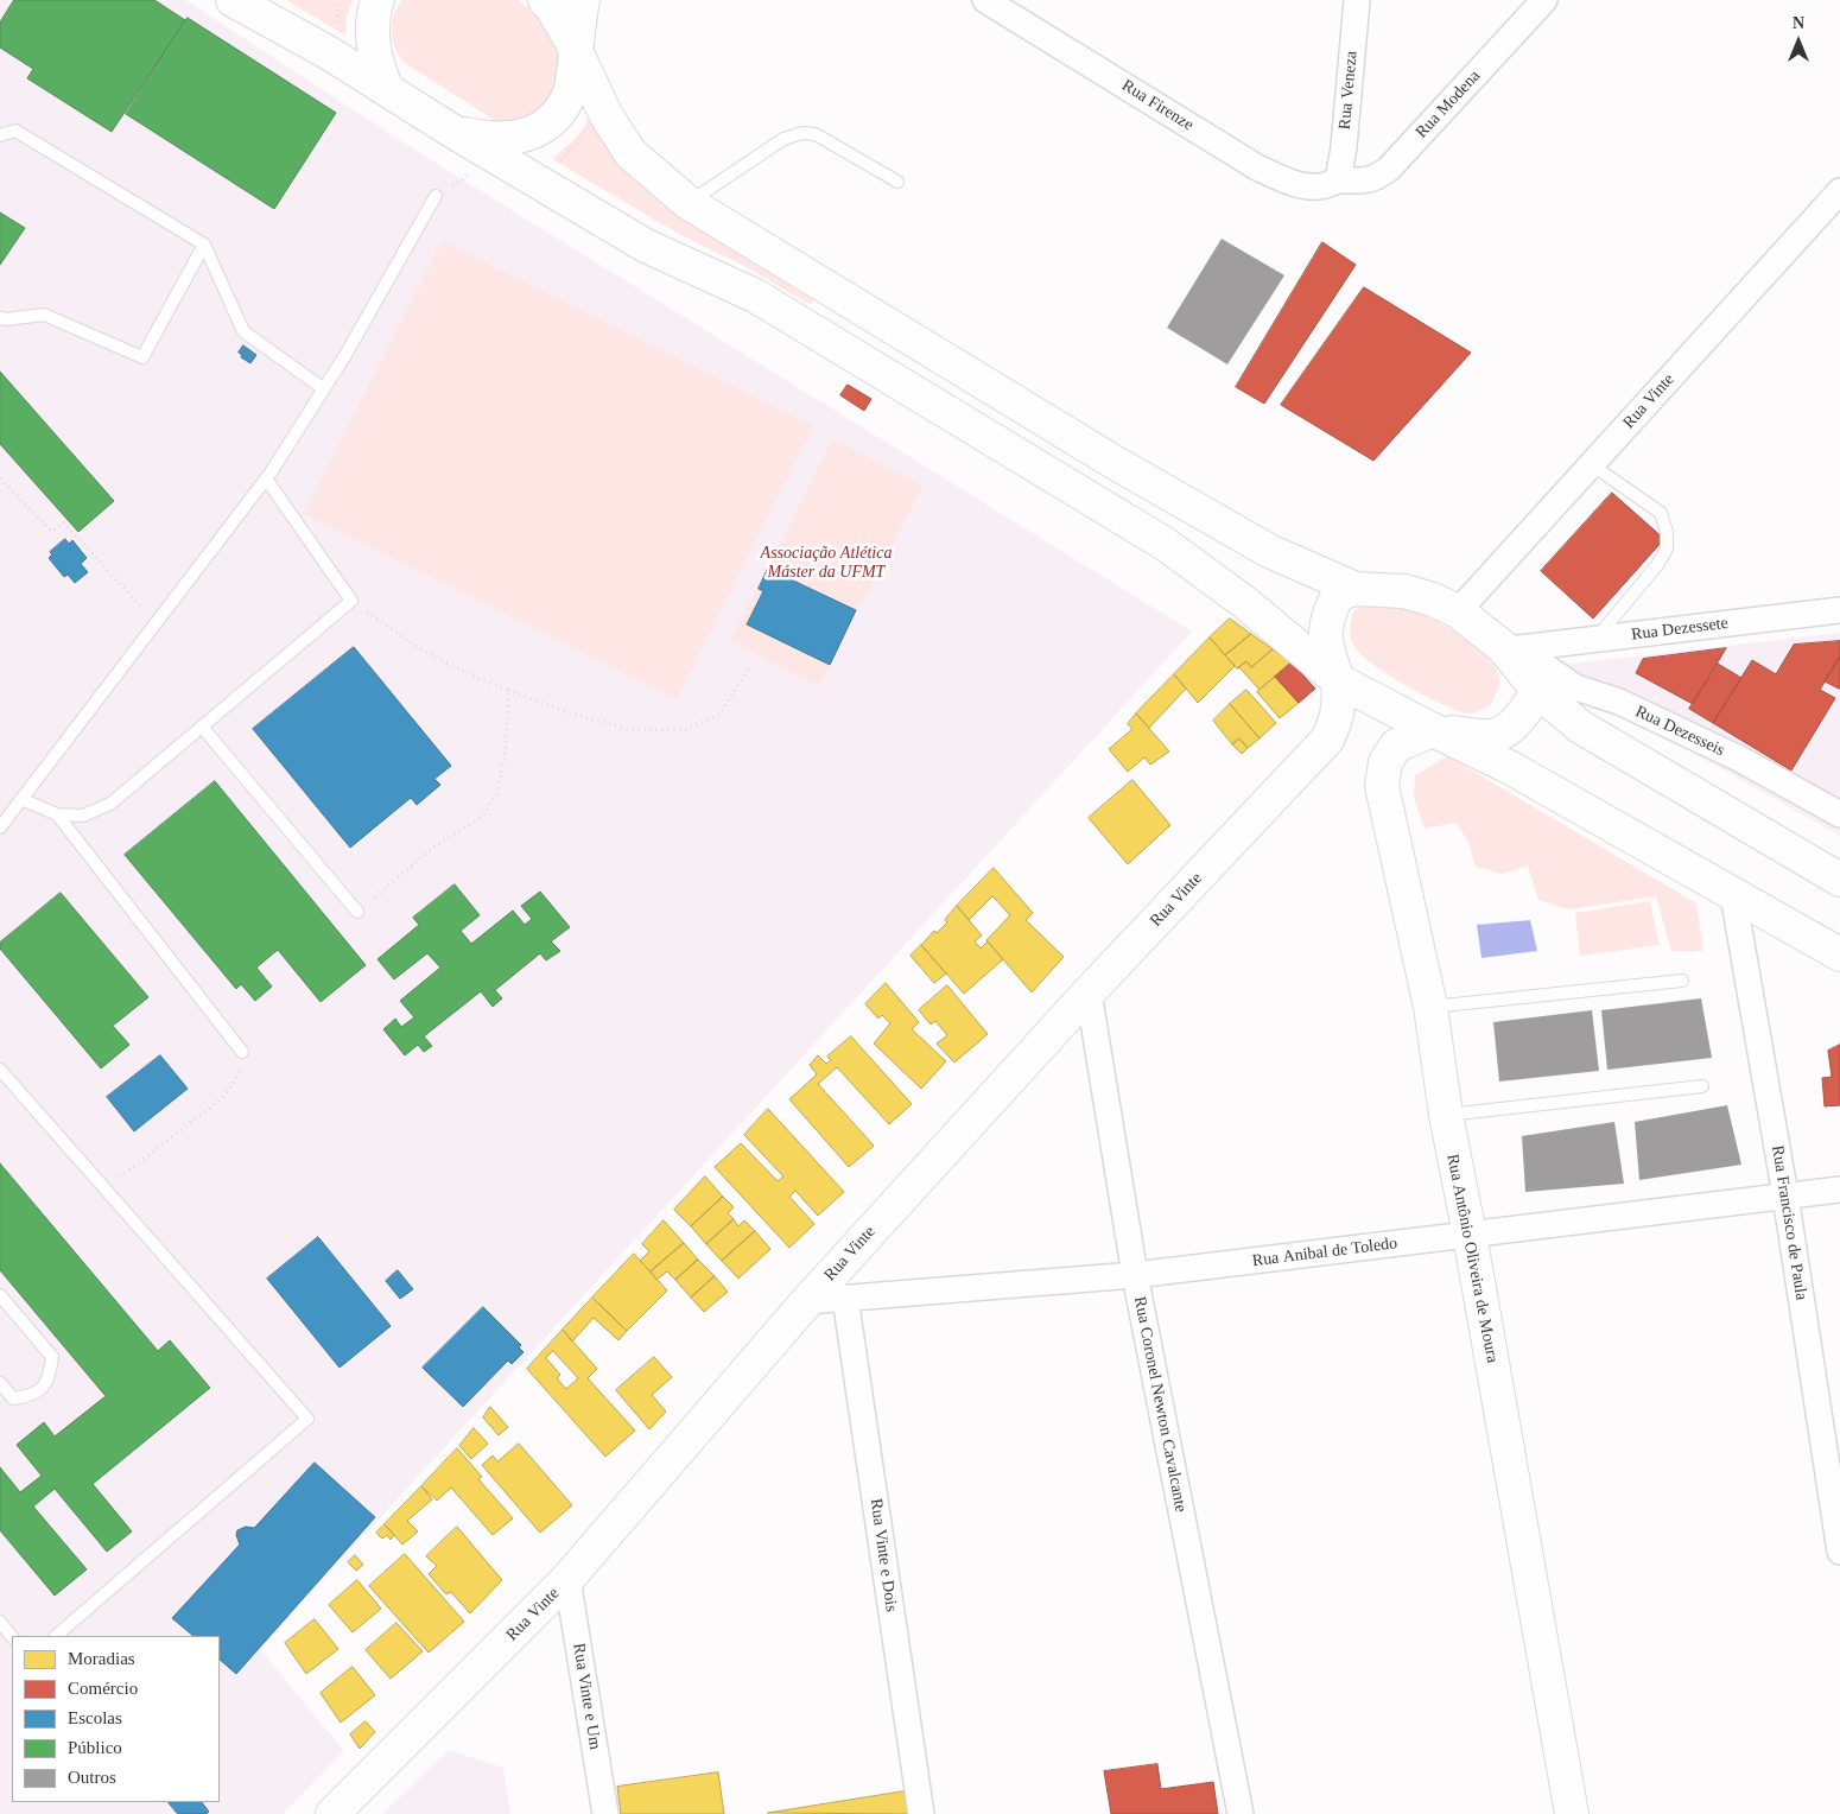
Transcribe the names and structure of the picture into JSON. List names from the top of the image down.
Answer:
{
  "streets": {
    "main road": ["Rua Vinte", "Rua Antônio Oliveira de Moura"],
    "street": [
      "Rua Veneza",
      "Rua Modena",
      "Rua Firenze",
      "Rua Dezessete",
      "Rua Dezesseis",
      "Rua Francisco de Paula",
      "Rua Anibal de Toledo",
      "Rua Coronel Newton Cavalcante",
      "Rua Vinte e Dois",
      "Rua Vinte e Um"
    ]
  },
  "crossings": [
    ["Rua Veneza", "Rua Modena"],
    ["Rua Veneza", "Rua Firenze"],
    ["Rua Modena", "Rua Firenze"],
    ["Rua Vinte", "Rua Anibal de Toledo"],
    ["Rua Vinte", "Rua Coronel Newton Cavalcante"],
    ["Rua Vinte", "Rua Vinte e Um"],
    ["Rua Dezessete", "Rua Dezesseis"],
    ["Rua Francisco de Paula", "Rua Anibal de Toledo"],
    ["Rua Anibal de Toledo", "Rua Antônio Oliveira de Moura"],
    ["Rua Anibal de Toledo", "Rua Coronel Newton Cavalcante"],
    ["Rua Anibal de Toledo", "Rua Vinte e Dois"]
  ],
  "parks": ["Associação Atlética Máster da UFMT"],
  "legend": [
    "Moradias",
    "Comércio",
    "Escolas",
    "Público",
    "Outros"
  ],
  "north": "top"
}
